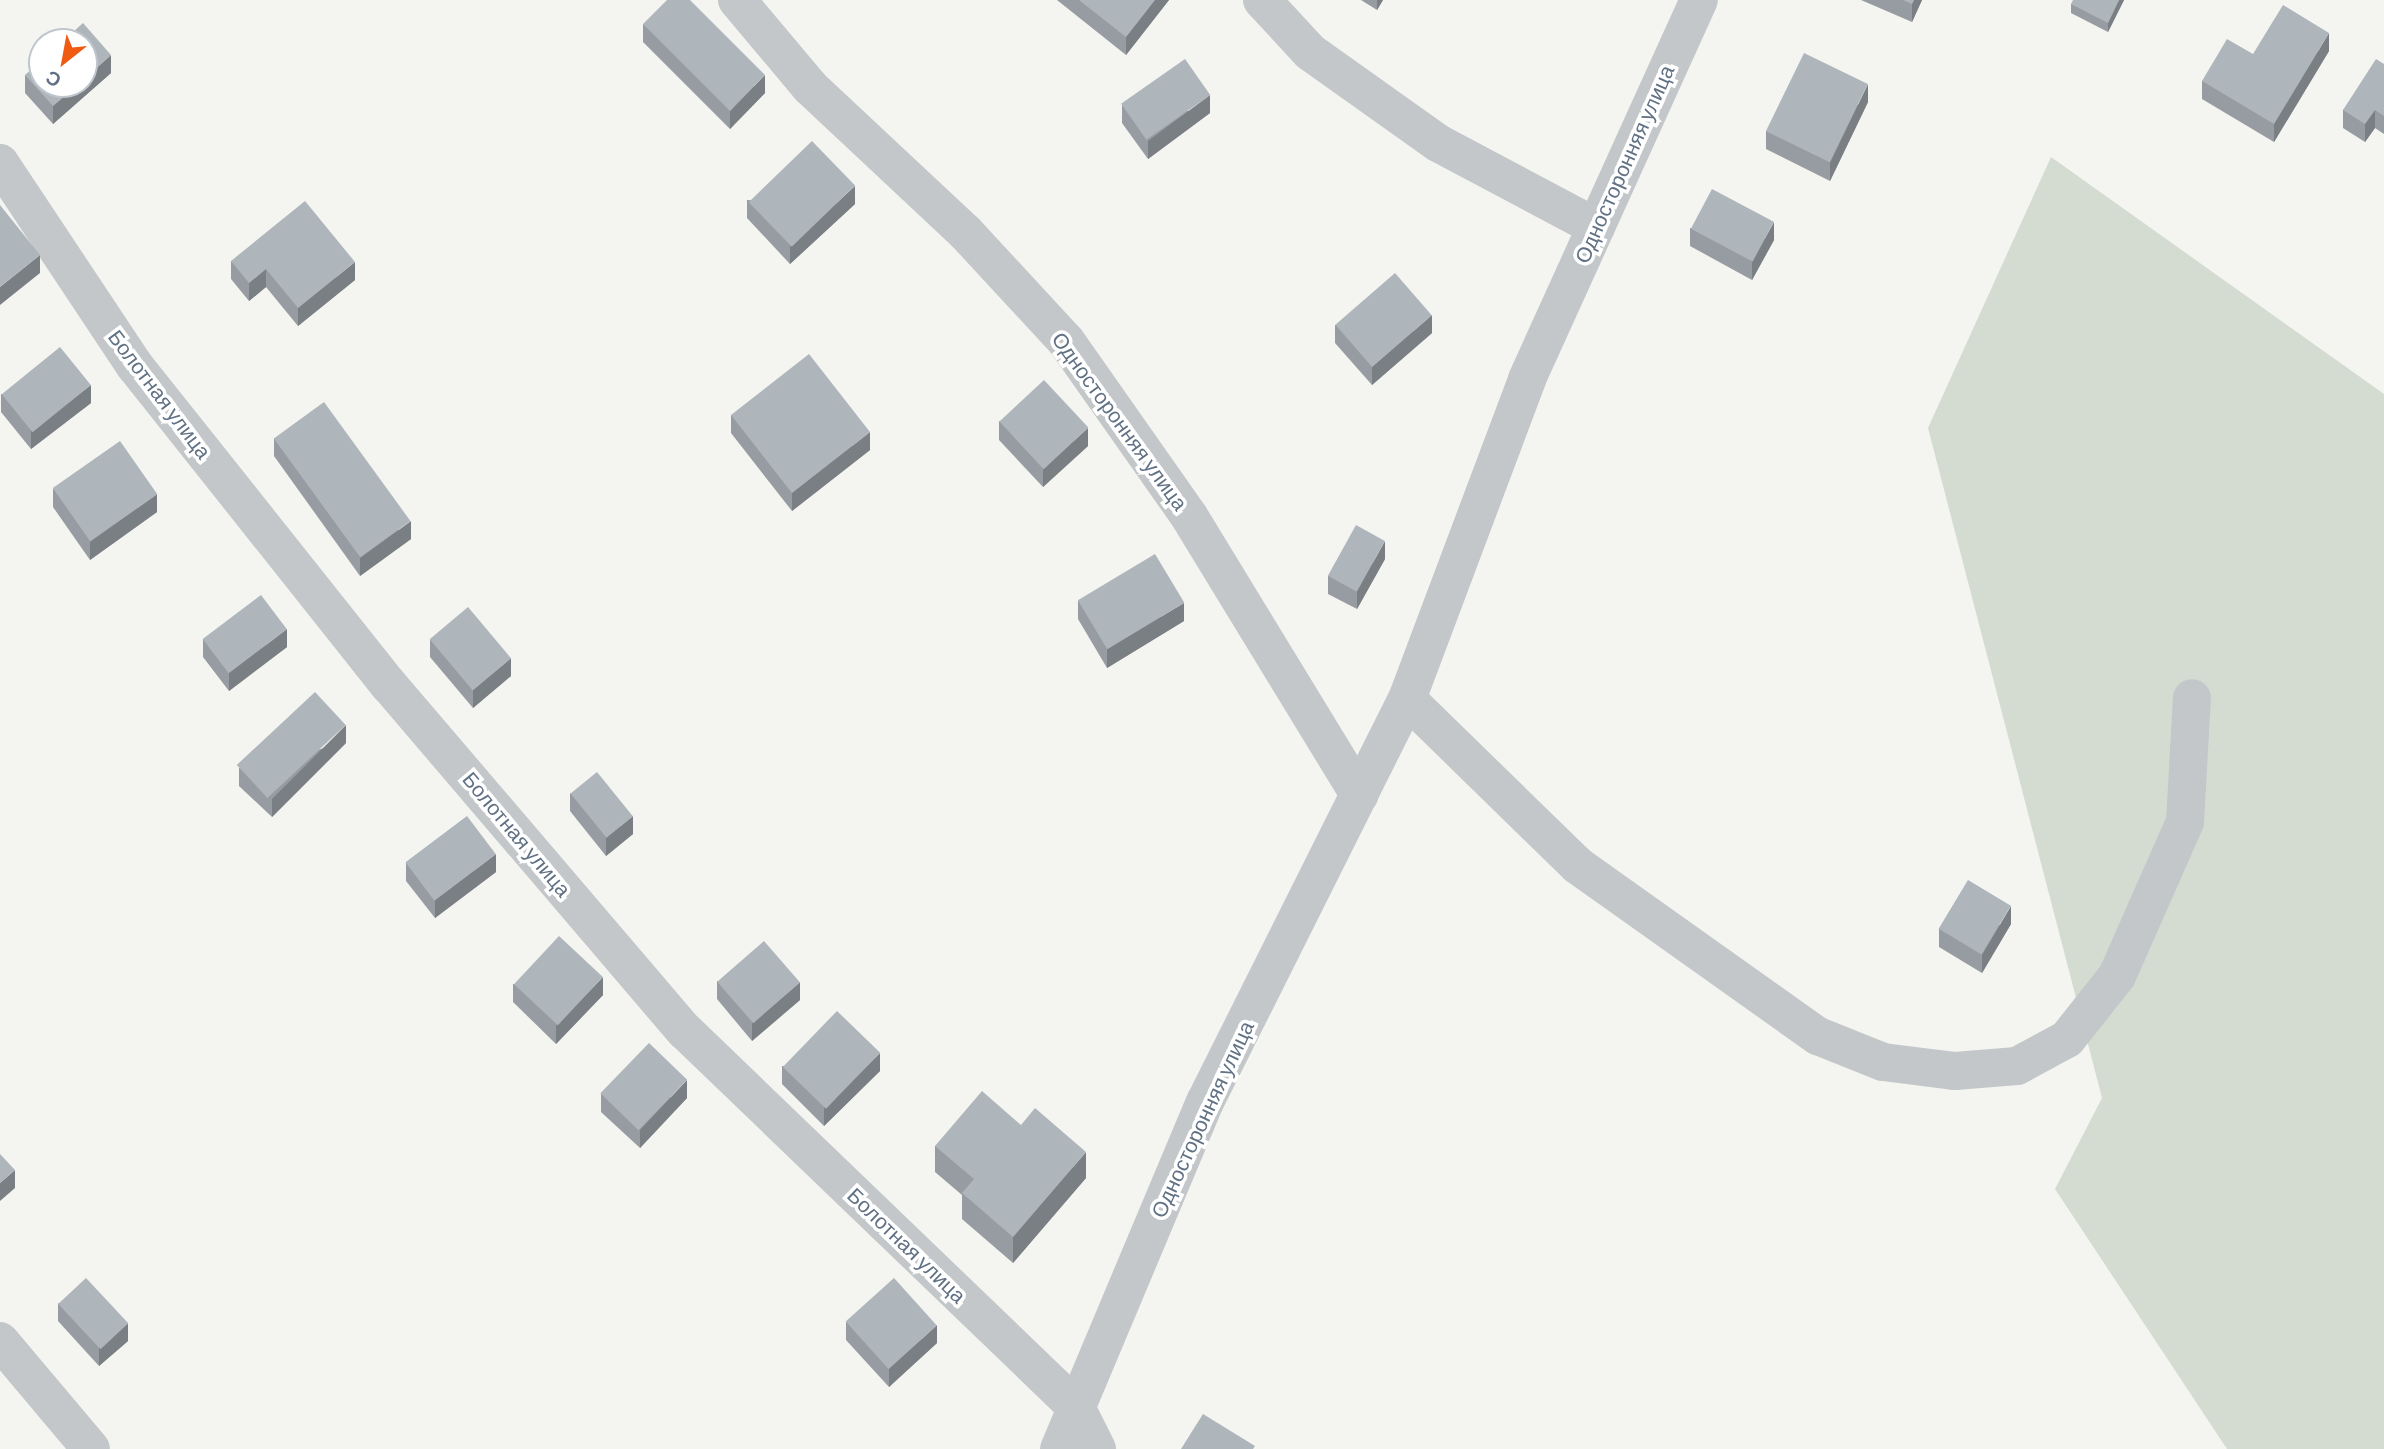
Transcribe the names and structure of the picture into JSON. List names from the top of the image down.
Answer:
{
  "streets": {
    "street": ["Односторонняя улица", "Болотная улица"]
  },
  "crossings": [
    ["Односторонняя улица", "Болотная улица"]
  ],
  "north": "bottom left"
}
